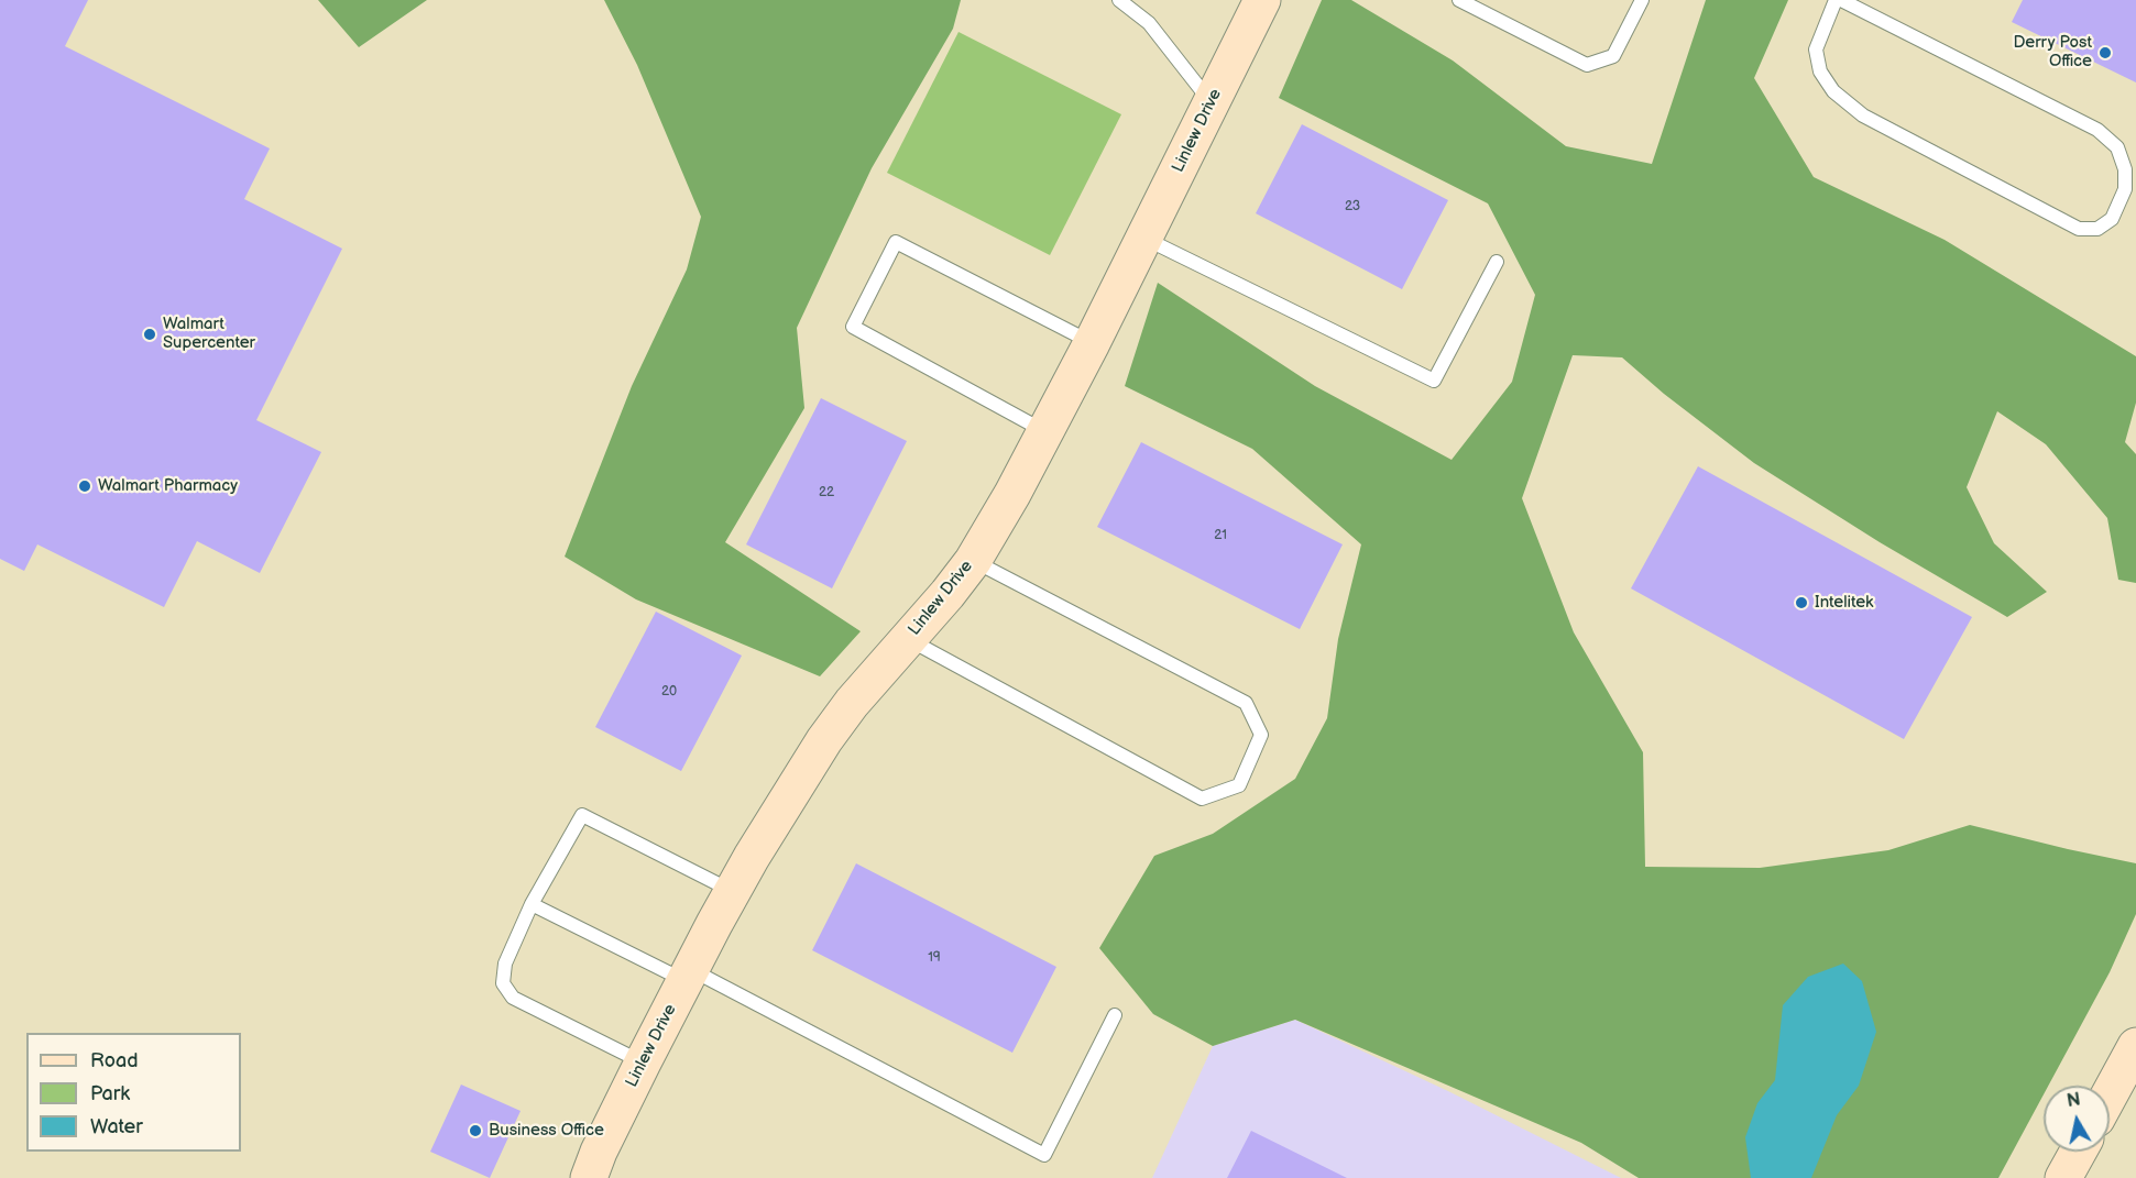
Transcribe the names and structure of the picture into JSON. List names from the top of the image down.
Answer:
{
  "streets": {
    "street": ["Linlew Drive"]
  },
  "places": [
    "Derry Post Office",
    "Walmart Supercenter",
    "Walmart Pharmacy",
    "Intelitek",
    "Business Office"
  ],
  "house_numbers": [
    "23",
    "22",
    "21",
    "20",
    "19"
  ],
  "legend": ["Road", "Park", "Water"],
  "north": "top"
}
